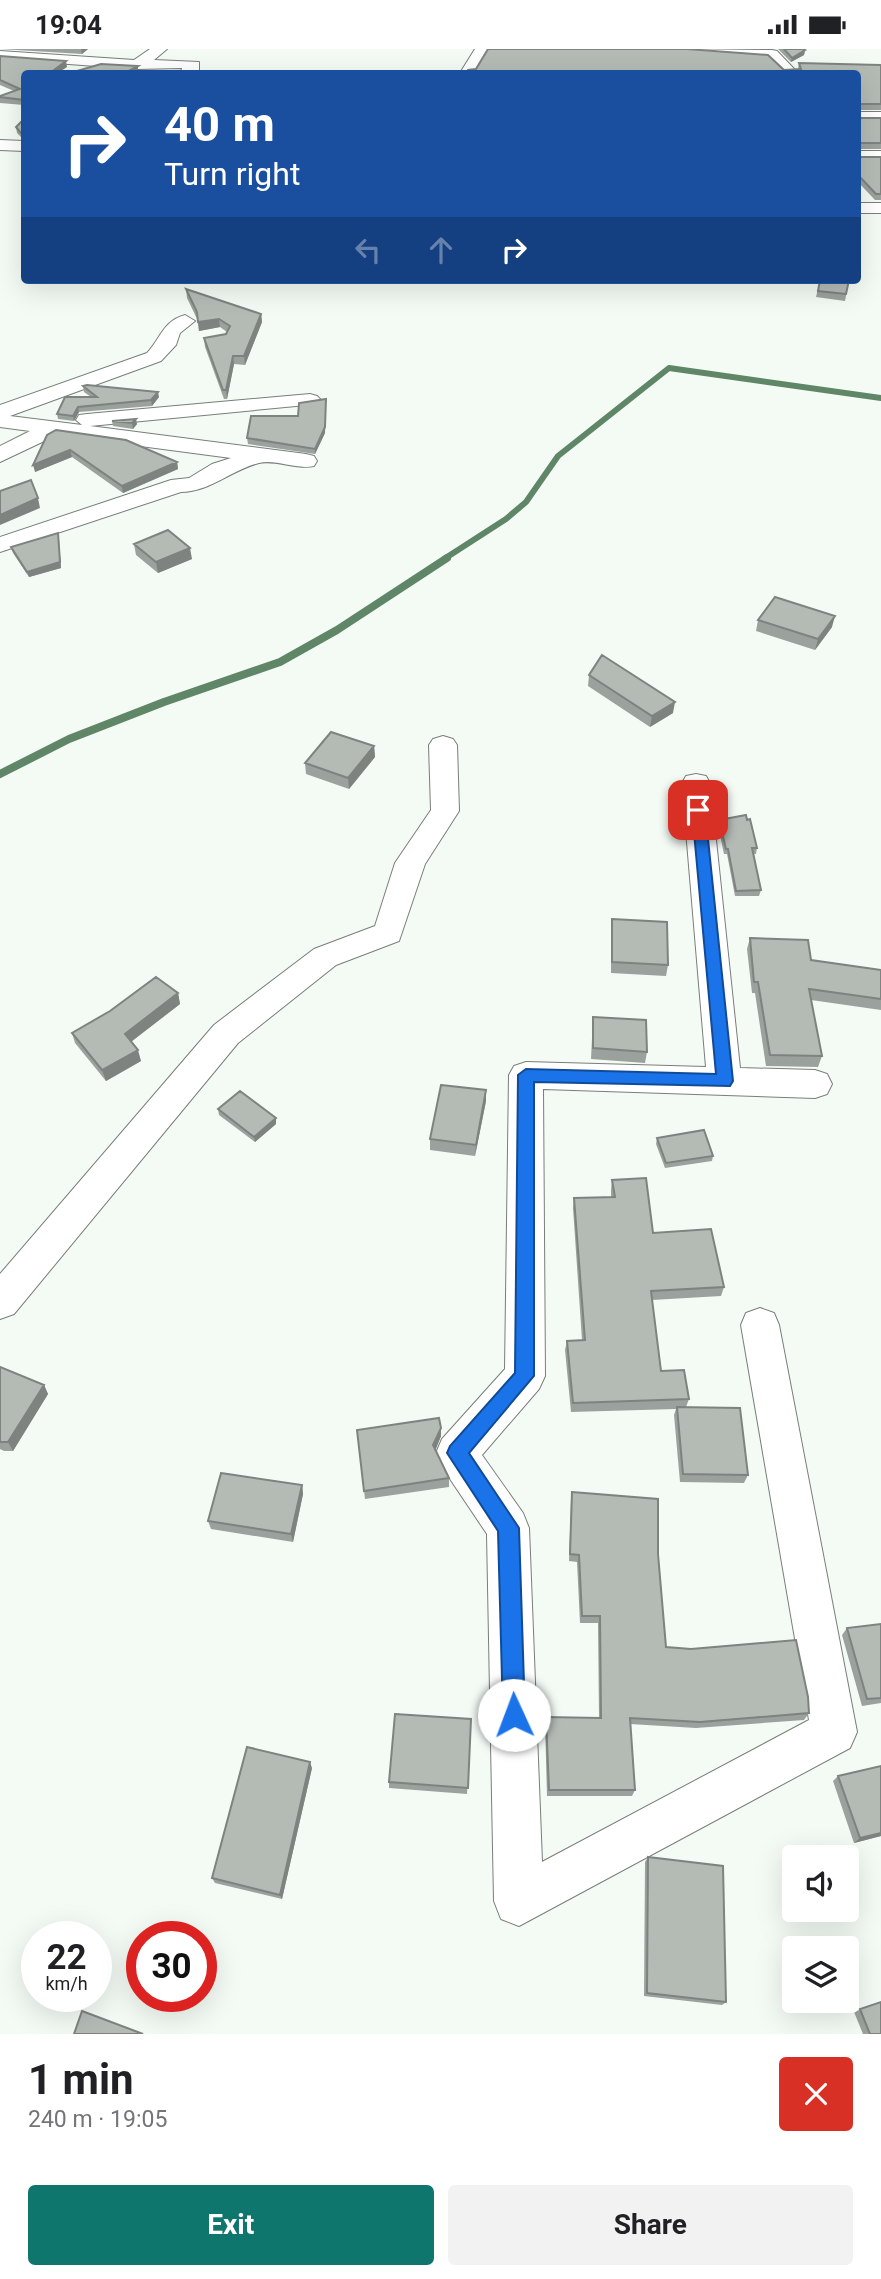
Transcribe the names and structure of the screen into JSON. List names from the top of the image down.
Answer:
{
  "page": {
    "status": "19:04",
    "turn": ["40 m", "Turn right"],
    "speed": "22 km/h",
    "limit": "30",
    "heading": ["1 min", "240 m · 19:05"],
    "buttons": ["Exit", "Share"]
  }
}
